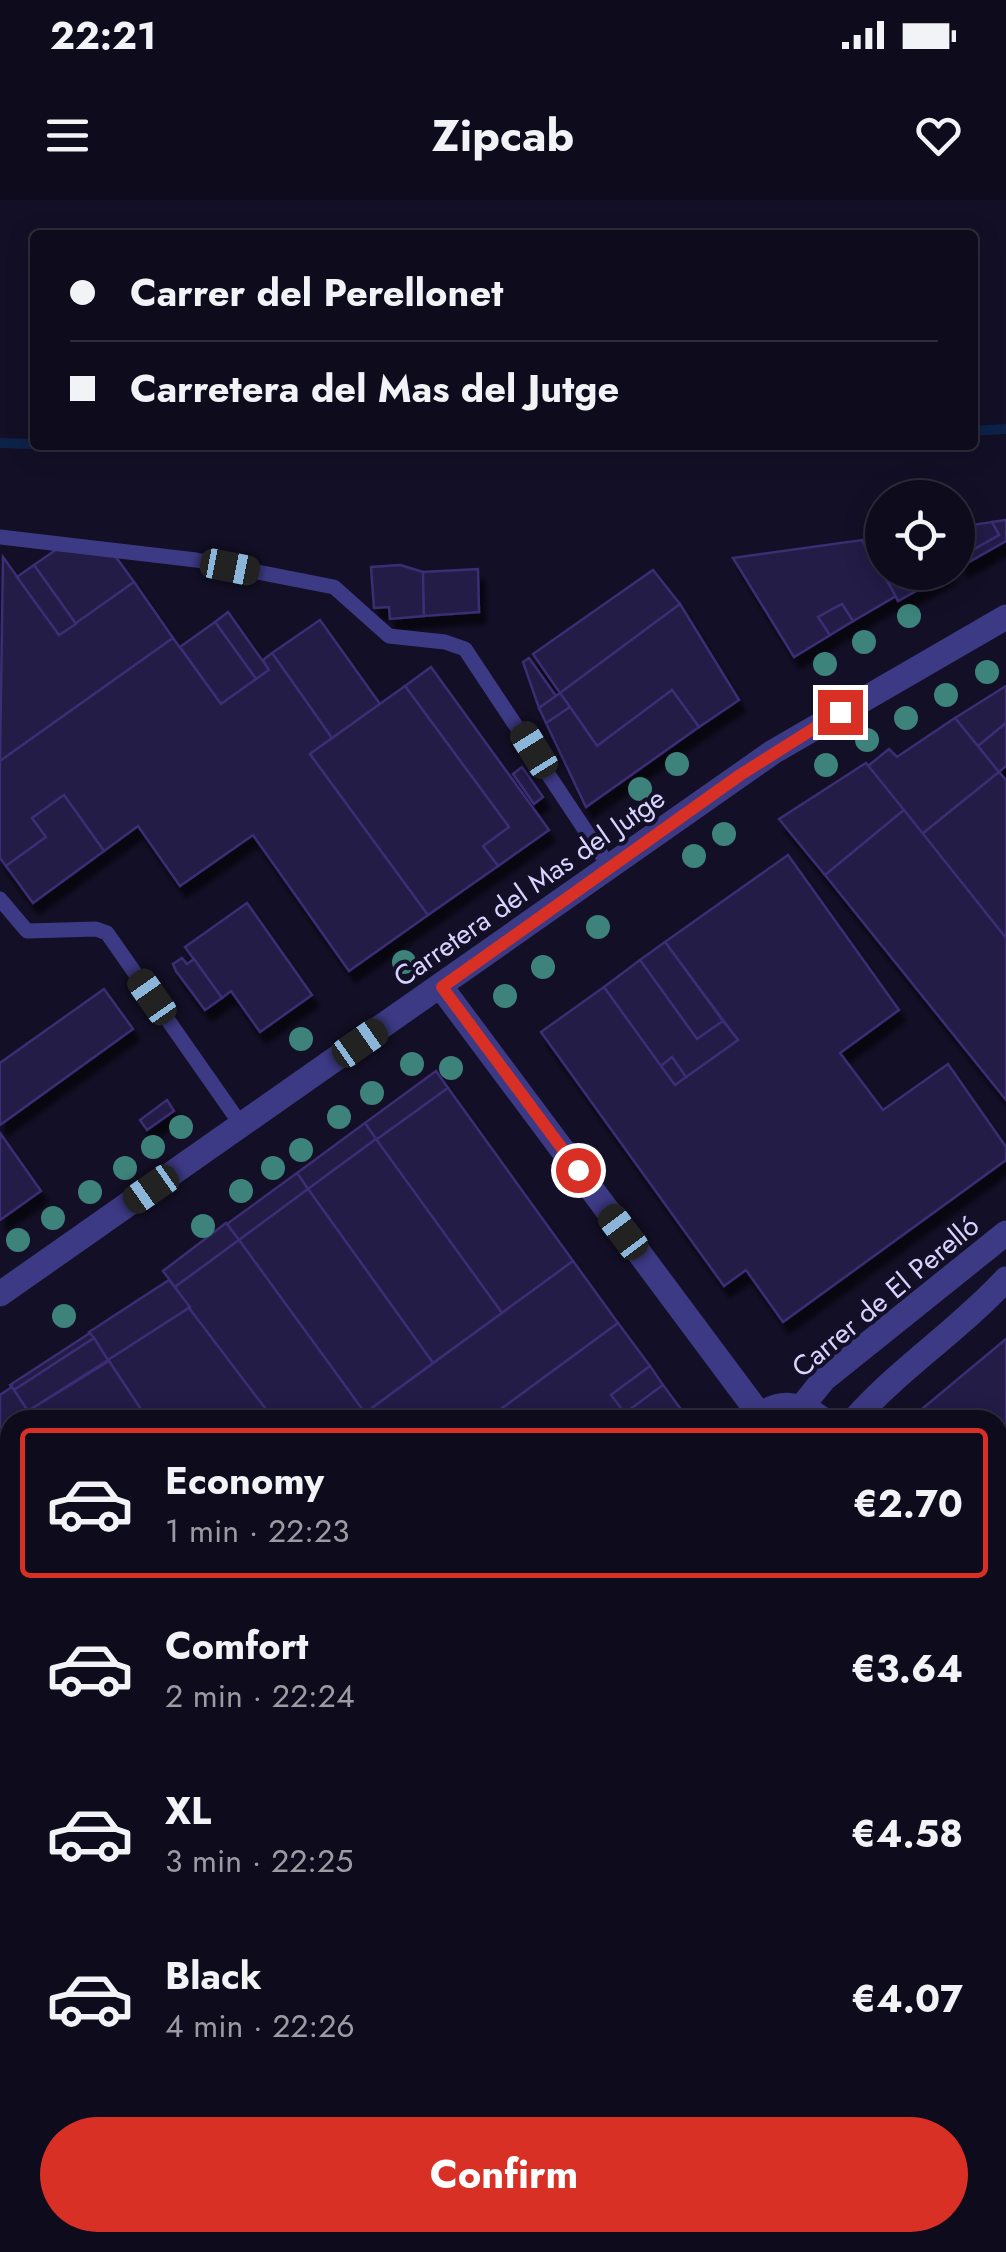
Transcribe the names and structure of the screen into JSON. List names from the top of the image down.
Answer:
{
  "streets": {
    "street": ["Carretera del Mas del Jutge", "Carrer de El Perelló"]
  },
  "page": {
    "status": "22:21",
    "header": "Zipcab",
    "banner": ["Carrer del Perellonet", "Carretera del Mas del Jutge"],
    "list": [
      {
        "name": "Economy",
        "note": "1 min · 22:23",
        "value": "€2.70"
      },
      {
        "name": "Comfort",
        "note": "2 min · 22:24",
        "value": "€3.64"
      },
      {
        "name": "XL",
        "note": "3 min · 22:25",
        "value": "€4.58"
      },
      {
        "name": "Black",
        "note": "4 min · 22:26",
        "value": "€4.07"
      }
    ],
    "buttons": "Confirm"
  }
}
